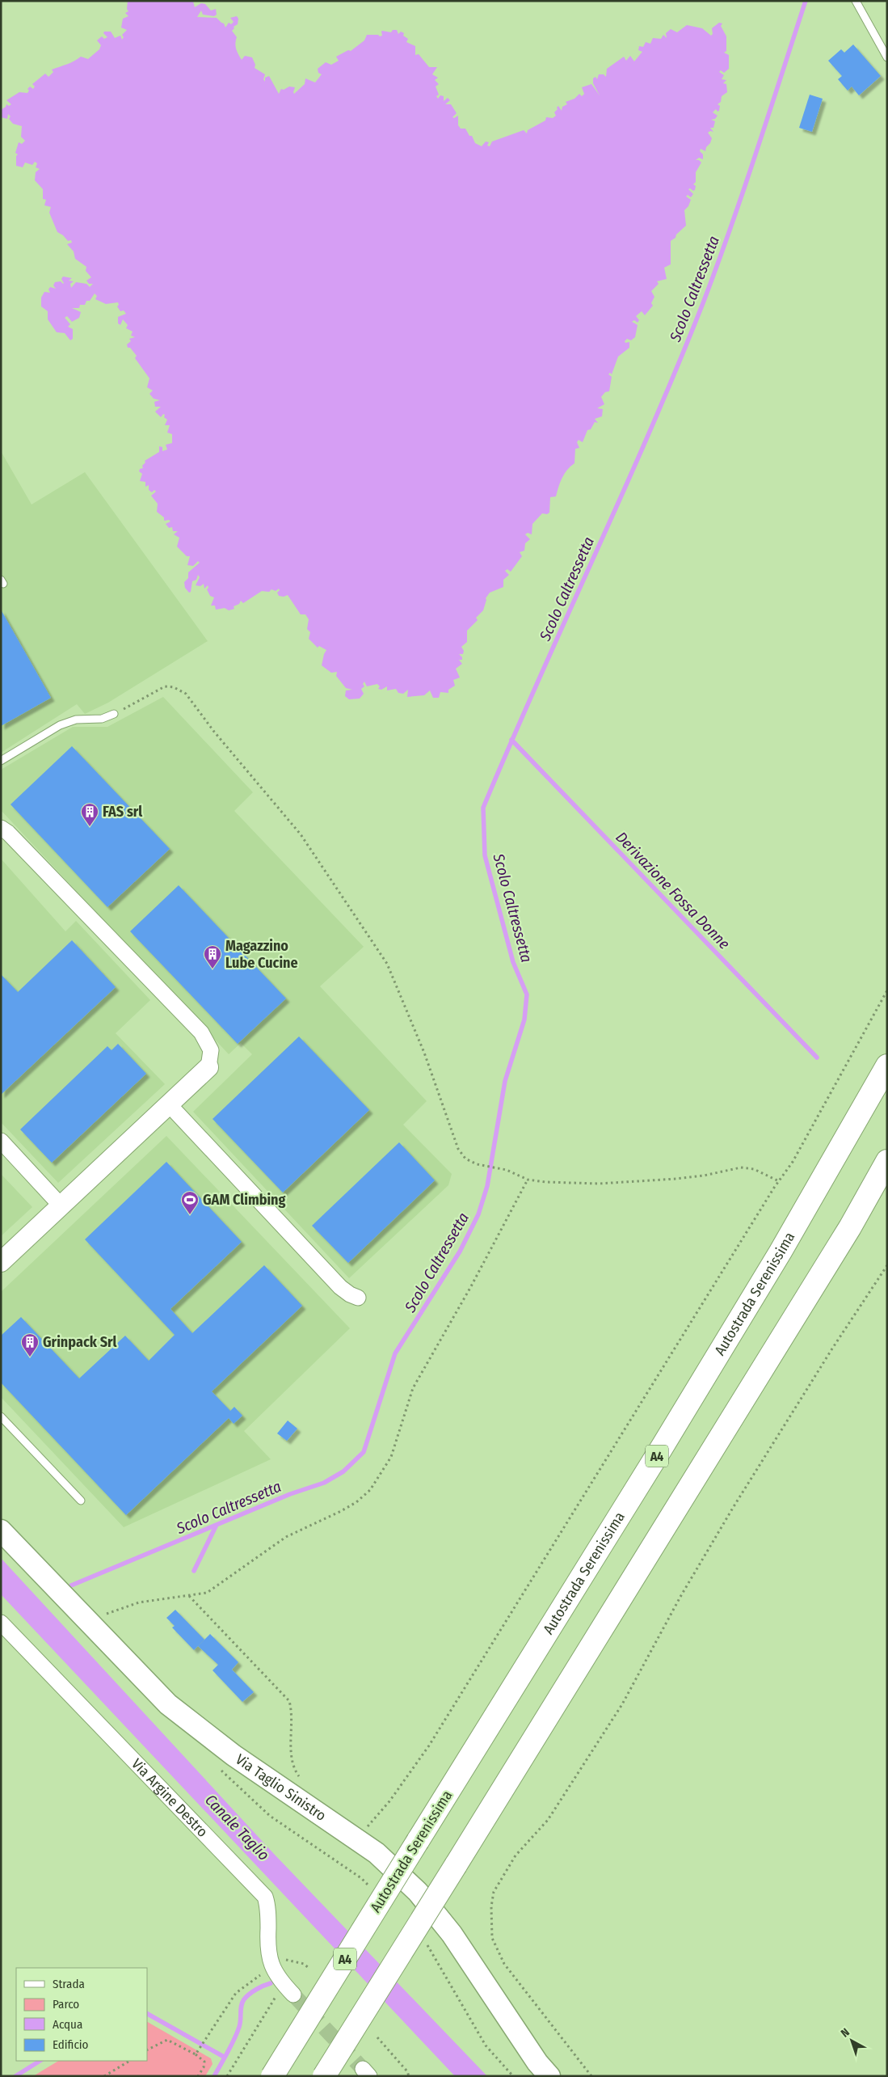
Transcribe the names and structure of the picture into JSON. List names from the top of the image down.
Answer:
{
  "streets": {
    "highway": ["Autostrada Serenissima", "A4"],
    "main road": ["Via Taglio Sinistro"],
    "street": ["Via Argine Destro"]
  },
  "water": ["Scolo Caltressetta", "Derivazione Fossa Donne", "Canale Taglio"],
  "places": {
    "building": ["FAS srl", "Magazzino Lube Cucine", "Grinpack Srl"],
    "sports": ["GAM Climbing"]
  },
  "legend": [
    "Strada",
    "Parco",
    "Acqua",
    "Edificio"
  ],
  "north": "top left"
}
